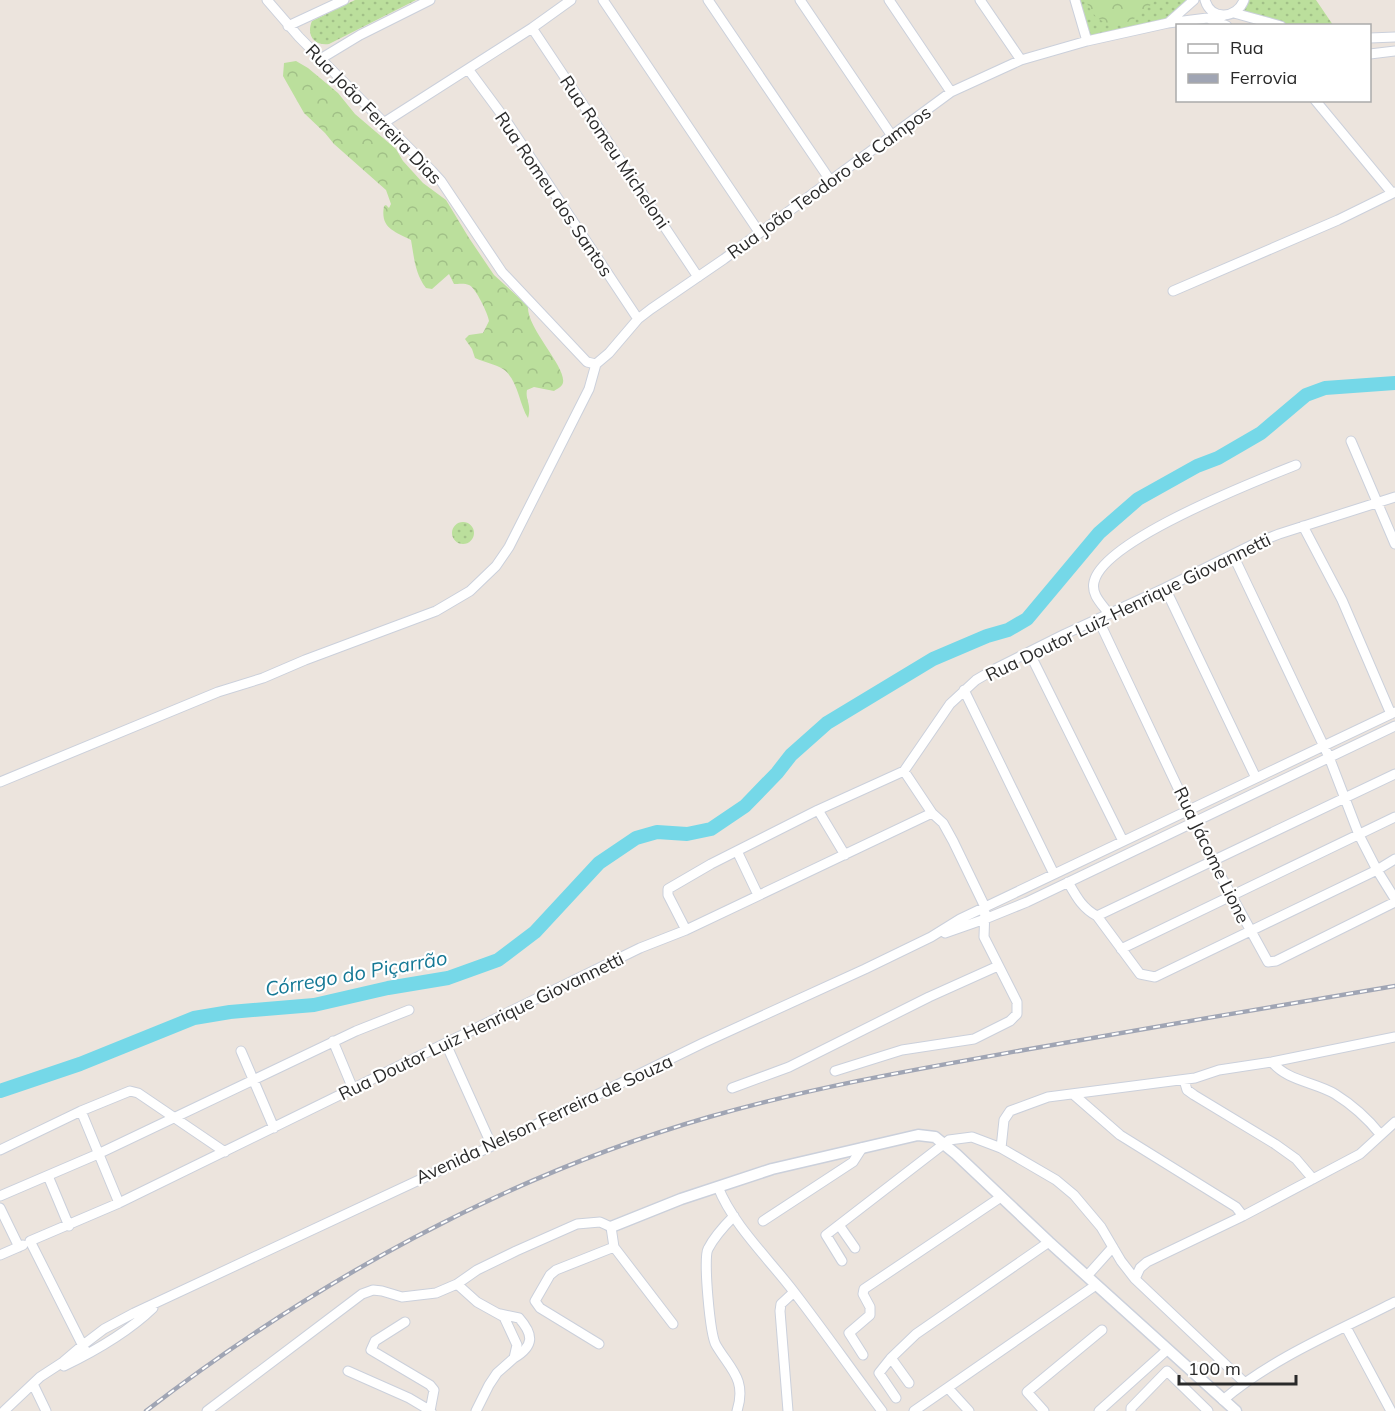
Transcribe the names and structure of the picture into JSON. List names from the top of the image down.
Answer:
{
  "streets": {
    "street": [
      "Rua João Ferreira Dias",
      "Rua Romeu Micheloni",
      "Rua João Teodoro de Campos",
      "Rua Romeu dos Santos",
      "Rua Doutor Luiz Henrique Giovannetti",
      "Rua Jácome Lione",
      "Avenida Nelson Ferreira de Souza"
    ]
  },
  "crossings": [
    ["Rua João Ferreira Dias", "Rua João Teodoro de Campos"],
    ["Rua Romeu Micheloni", "Rua João Teodoro de Campos"],
    ["Rua João Teodoro de Campos", "Rua Romeu dos Santos"],
    ["Rua Doutor Luiz Henrique Giovannetti", "Rua Jácome Lione"],
    ["Rua Jácome Lione", "Avenida Nelson Ferreira de Souza"]
  ],
  "water": ["Córrego do Piçarrão"],
  "legend": ["Rua", "Ferrovia"],
  "scale_bar": "100 m"
}
